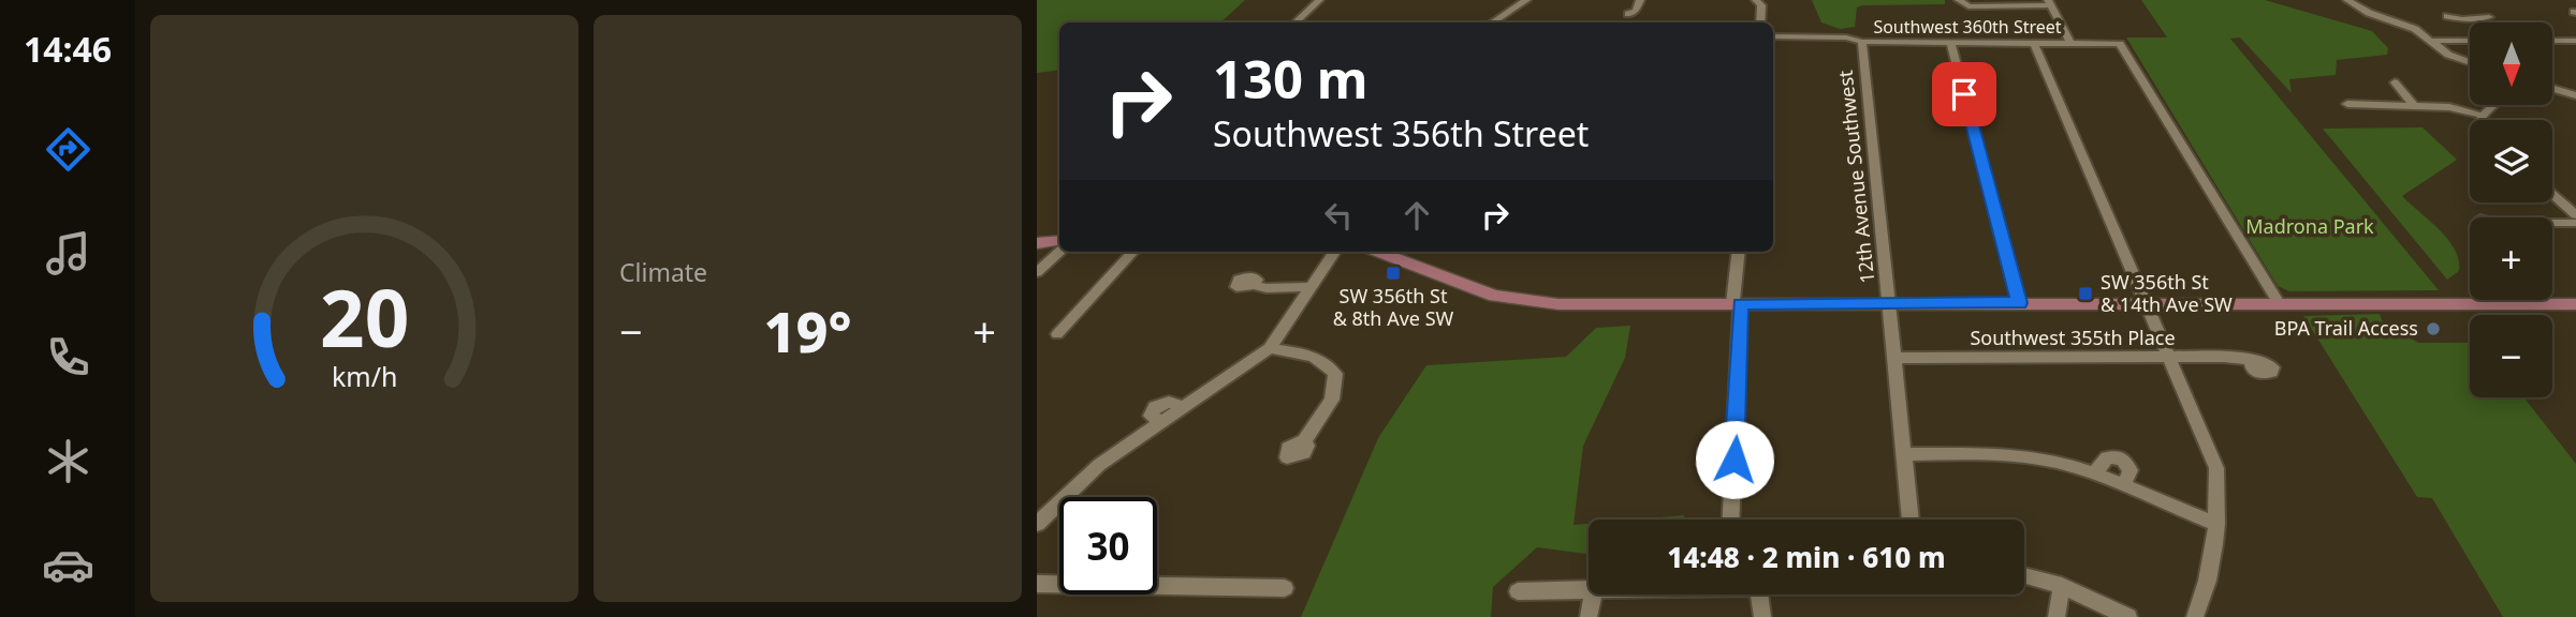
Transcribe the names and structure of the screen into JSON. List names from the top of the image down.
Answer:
{
  "streets": {
    "street": ["Southwest 360th Street", "12th Avenue Southwest", "Southwest 355th Place"]
  },
  "crossings": [
    ["Southwest 360th Street", "12th Avenue Southwest"],
    ["12th Avenue Southwest", "Southwest 355th Place"]
  ],
  "parks": ["Madrona Park"],
  "places": {
    "transit": ["SW 356th St & 8th Ave SW", "SW 356th St & 14th Ave SW"],
    "other": ["BPA Trail Access"]
  },
  "north": "bottom",
  "page": {
    "tabs": "14:46",
    "tile": "Climate",
    "map_buttons": ["+", "−"],
    "turn": ["130 m", "Southwest 356th Street"],
    "heat": ["−", "19°", "+"],
    "limit": "30",
    "trip": "14:48 · 2 min · 610 m",
    "gauge": ["20", "km/h"]
  }
}
